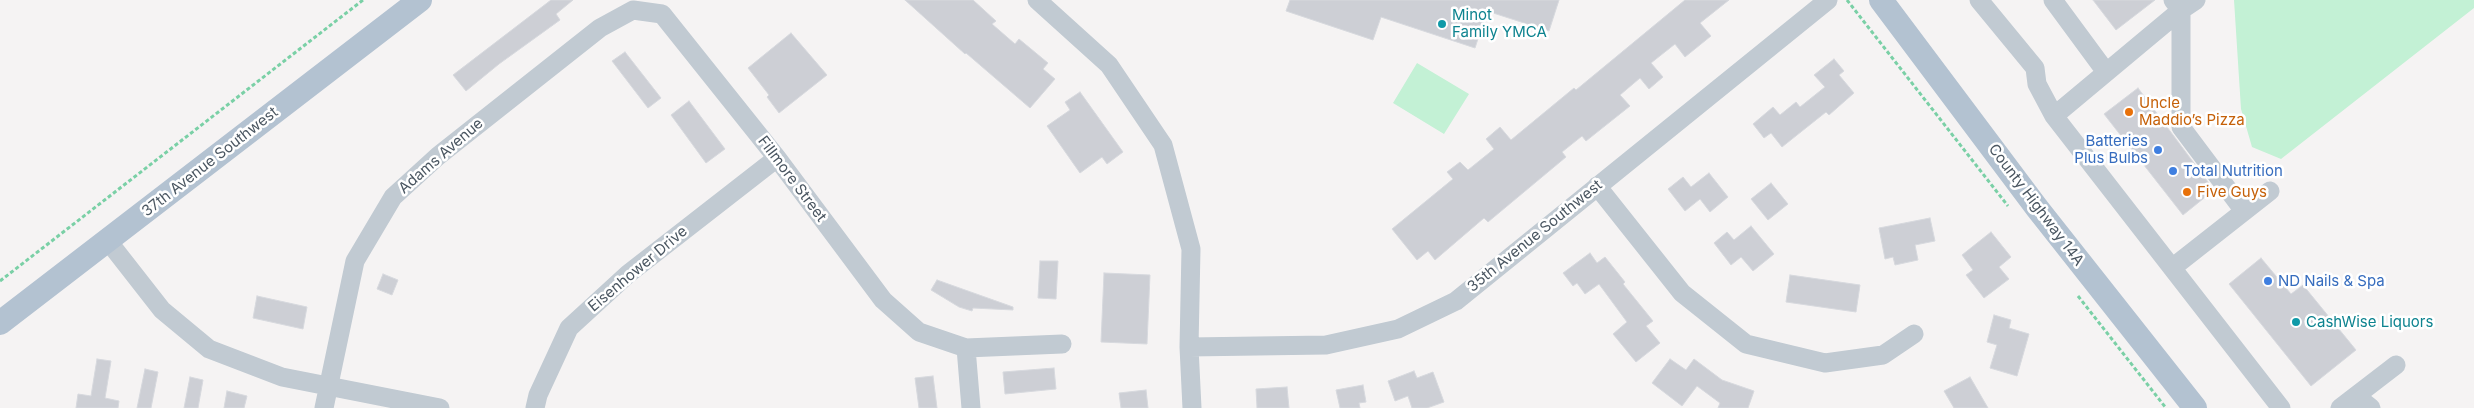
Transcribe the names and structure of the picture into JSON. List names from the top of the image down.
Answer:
{
  "streets": {
    "main road": ["37th Avenue Southwest", "County Highway 14A"],
    "street": [
      "Adams Avenue",
      "Fillmore Street",
      "35th Avenue Southwest",
      "Eisenhower Drive"
    ]
  },
  "crossings": [
    ["Adams Avenue", "Fillmore Street"],
    ["Fillmore Street", "Eisenhower Drive"]
  ],
  "places": [
    "Minot Family YMCA",
    "Uncle Maddio’s Pizza",
    "Batteries Plus Bulbs",
    "Total Nutrition",
    "Five Guys",
    "ND Nails & Spa",
    "CashWise Liquors"
  ]
}
